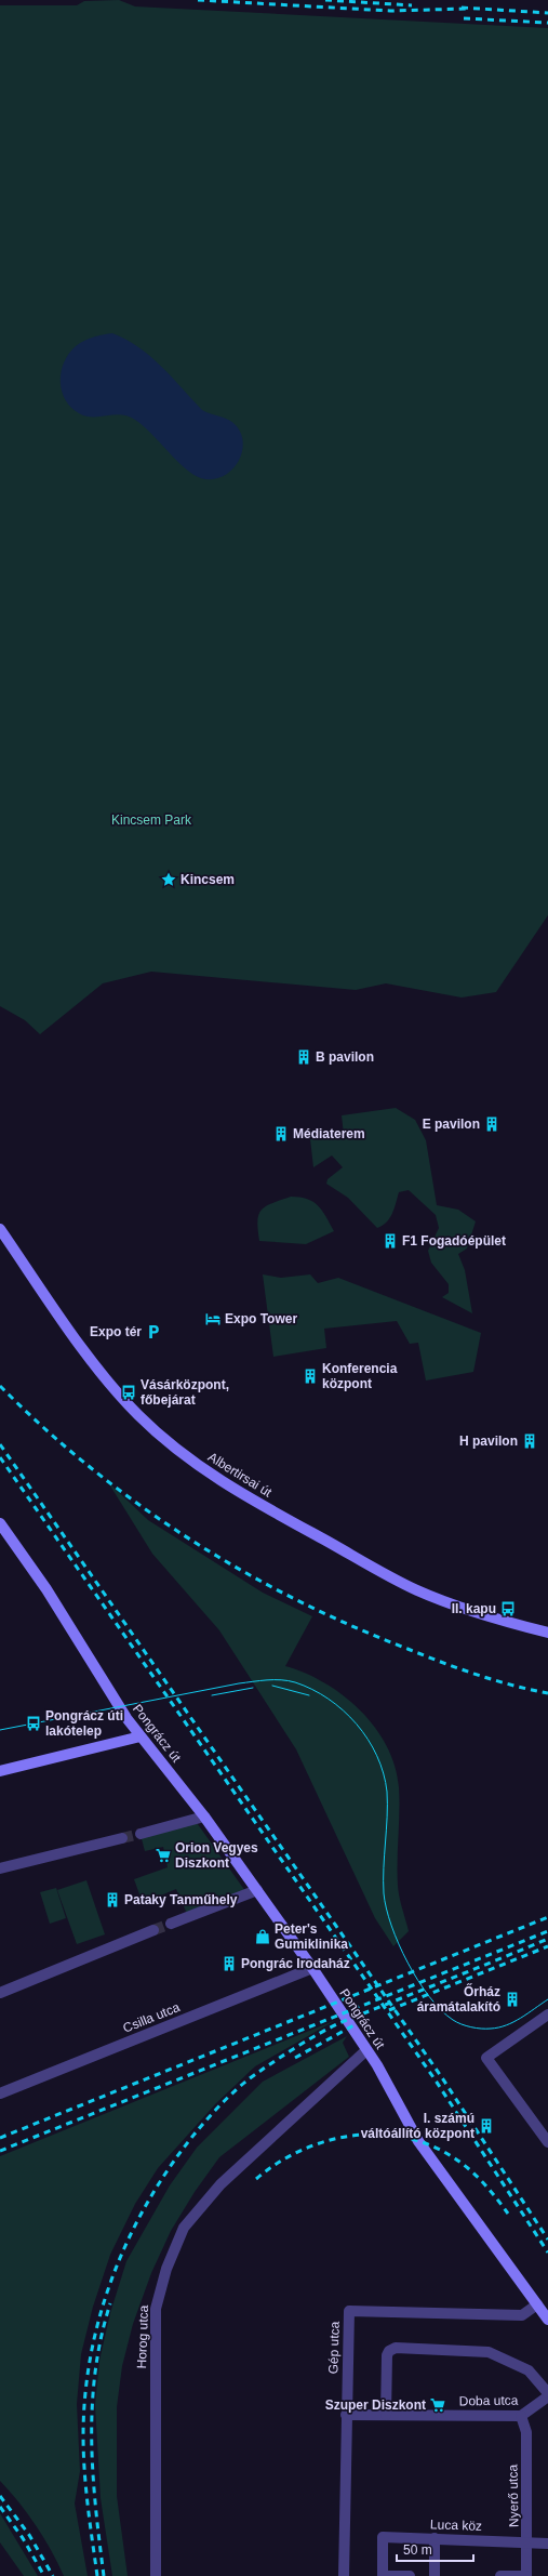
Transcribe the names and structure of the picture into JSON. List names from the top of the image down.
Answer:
{
  "streets": {
    "street": [
      "Albertirsai út",
      "Pongrácz út",
      "Csilla utca",
      "Horog utca",
      "Gép utca",
      "Doba utca",
      "Nyerő utca",
      "Luca köz"
    ]
  },
  "crossings": [
    ["Pongrácz út", "Csilla utca"],
    ["Pongrácz út", "Horog utca"],
    ["Pongrácz út", "Gép utca"],
    ["Gép utca", "Doba utca"],
    ["Doba utca", "Nyerő utca"],
    ["Nyerő utca", "Luca köz"]
  ],
  "parks": ["Kincsem Park"],
  "places": {
    "place": ["Kincsem"],
    "building": [
      "B pavilon",
      "E pavilon",
      "Médiaterem",
      "F1 Fogadóépület",
      "Konferencia központ",
      "H pavilon",
      "Pataky Tanműhely",
      "Pongrác Irodaház",
      "Őrház áramátalakító",
      "I. számú váltóállító központ"
    ],
    "hotel": ["Expo Tower"],
    "parking": ["Expo tér"],
    "bus stop": ["Vásárközpont, főbejárat", "II. kapu", "Pongrácz úti lakótelep"],
    "supermarket": ["Orion Vegyes Diszkont", "Szuper Diszkont"],
    "shop": ["Peter's Gumiklinika"]
  },
  "scale_bar": "50 m"
}
